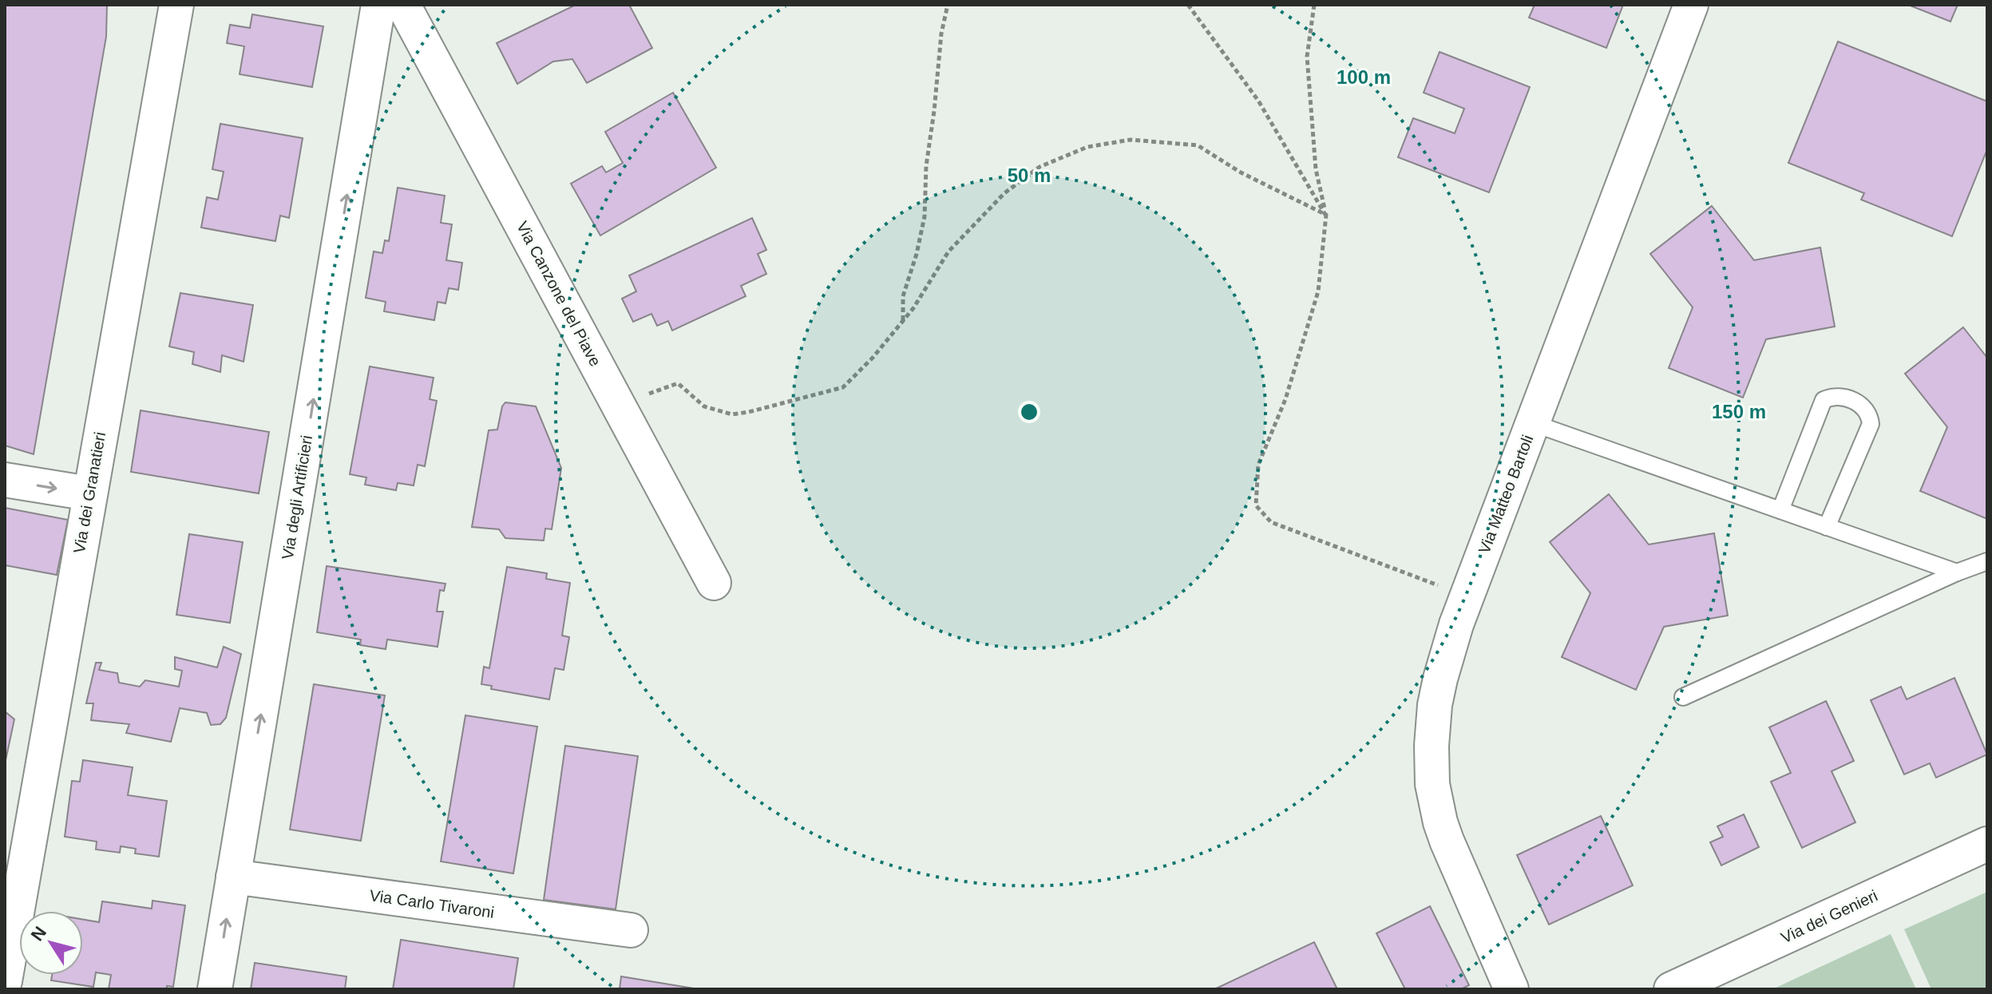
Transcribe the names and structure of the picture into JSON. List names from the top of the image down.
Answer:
{
  "streets": {
    "street": [
      "Via Canzone del Piave",
      "Via dei Granatieri",
      "Via Matteo Bartoli",
      "Via degli Artificieri",
      "Via Carlo Tivaroni",
      "Via dei Genieri"
    ]
  },
  "crossings": [
    ["Via degli Artificieri", "Via Carlo Tivaroni"]
  ],
  "one_way": ["Via degli Artificieri"],
  "north": "top left",
  "rings": ["100 m", "50 m", "150 m"]
}
